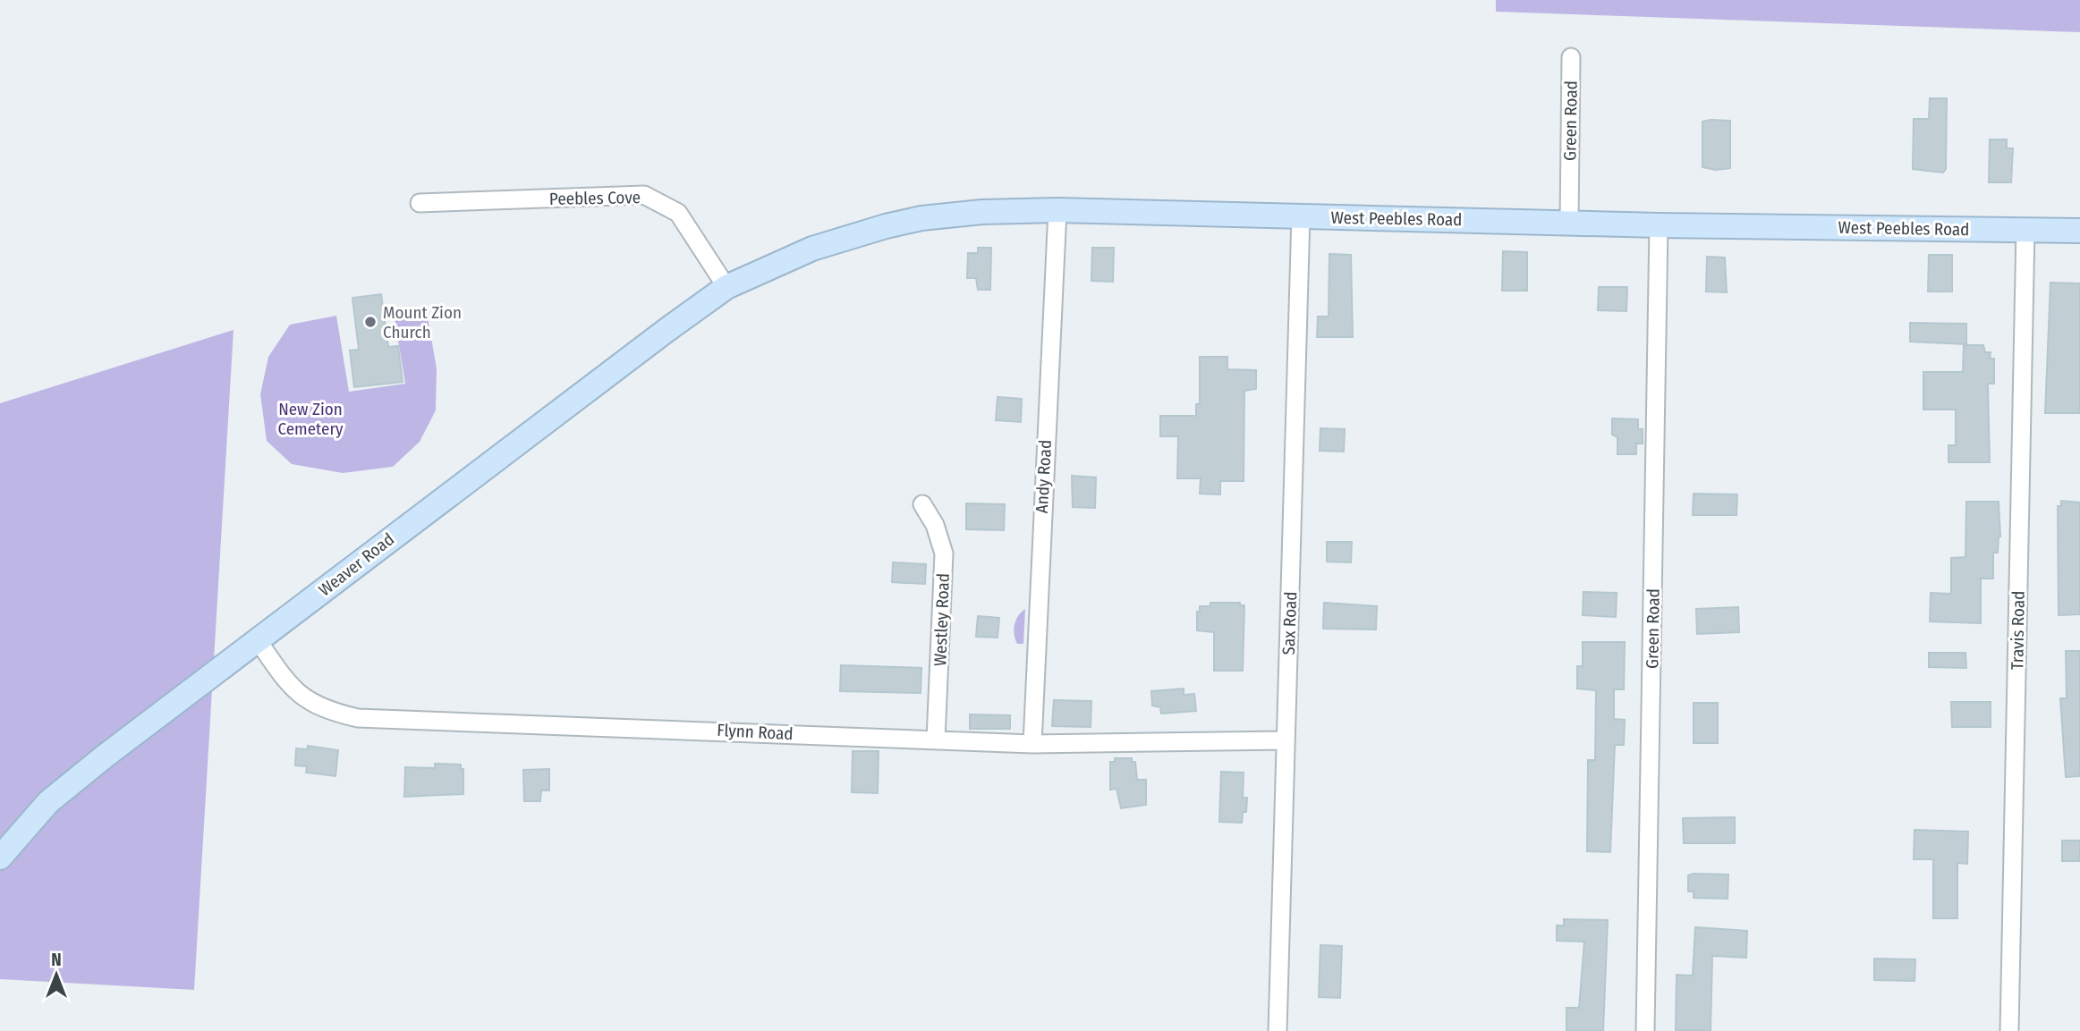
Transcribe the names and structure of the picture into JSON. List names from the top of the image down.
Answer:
{
  "streets": {
    "main road": ["West Peebles Road", "Weaver Road"],
    "street": [
      "Green Road",
      "Peebles Cove",
      "Andy Road",
      "Westley Road",
      "Sax Road",
      "Travis Road",
      "Flynn Road"
    ]
  },
  "crossings": [
    ["Green Road", "West Peebles Road"],
    ["Peebles Cove", "West Peebles Road"],
    ["Peebles Cove", "Weaver Road"],
    ["West Peebles Road", "Andy Road"],
    ["West Peebles Road", "Weaver Road"],
    ["West Peebles Road", "Sax Road"],
    ["West Peebles Road", "Travis Road"],
    ["Andy Road", "Flynn Road"],
    ["Weaver Road", "Flynn Road"],
    ["Westley Road", "Flynn Road"],
    ["Sax Road", "Flynn Road"]
  ],
  "parks": ["New Zion Cemetery"],
  "places": ["Mount Zion Church"],
  "north": "top"
}
